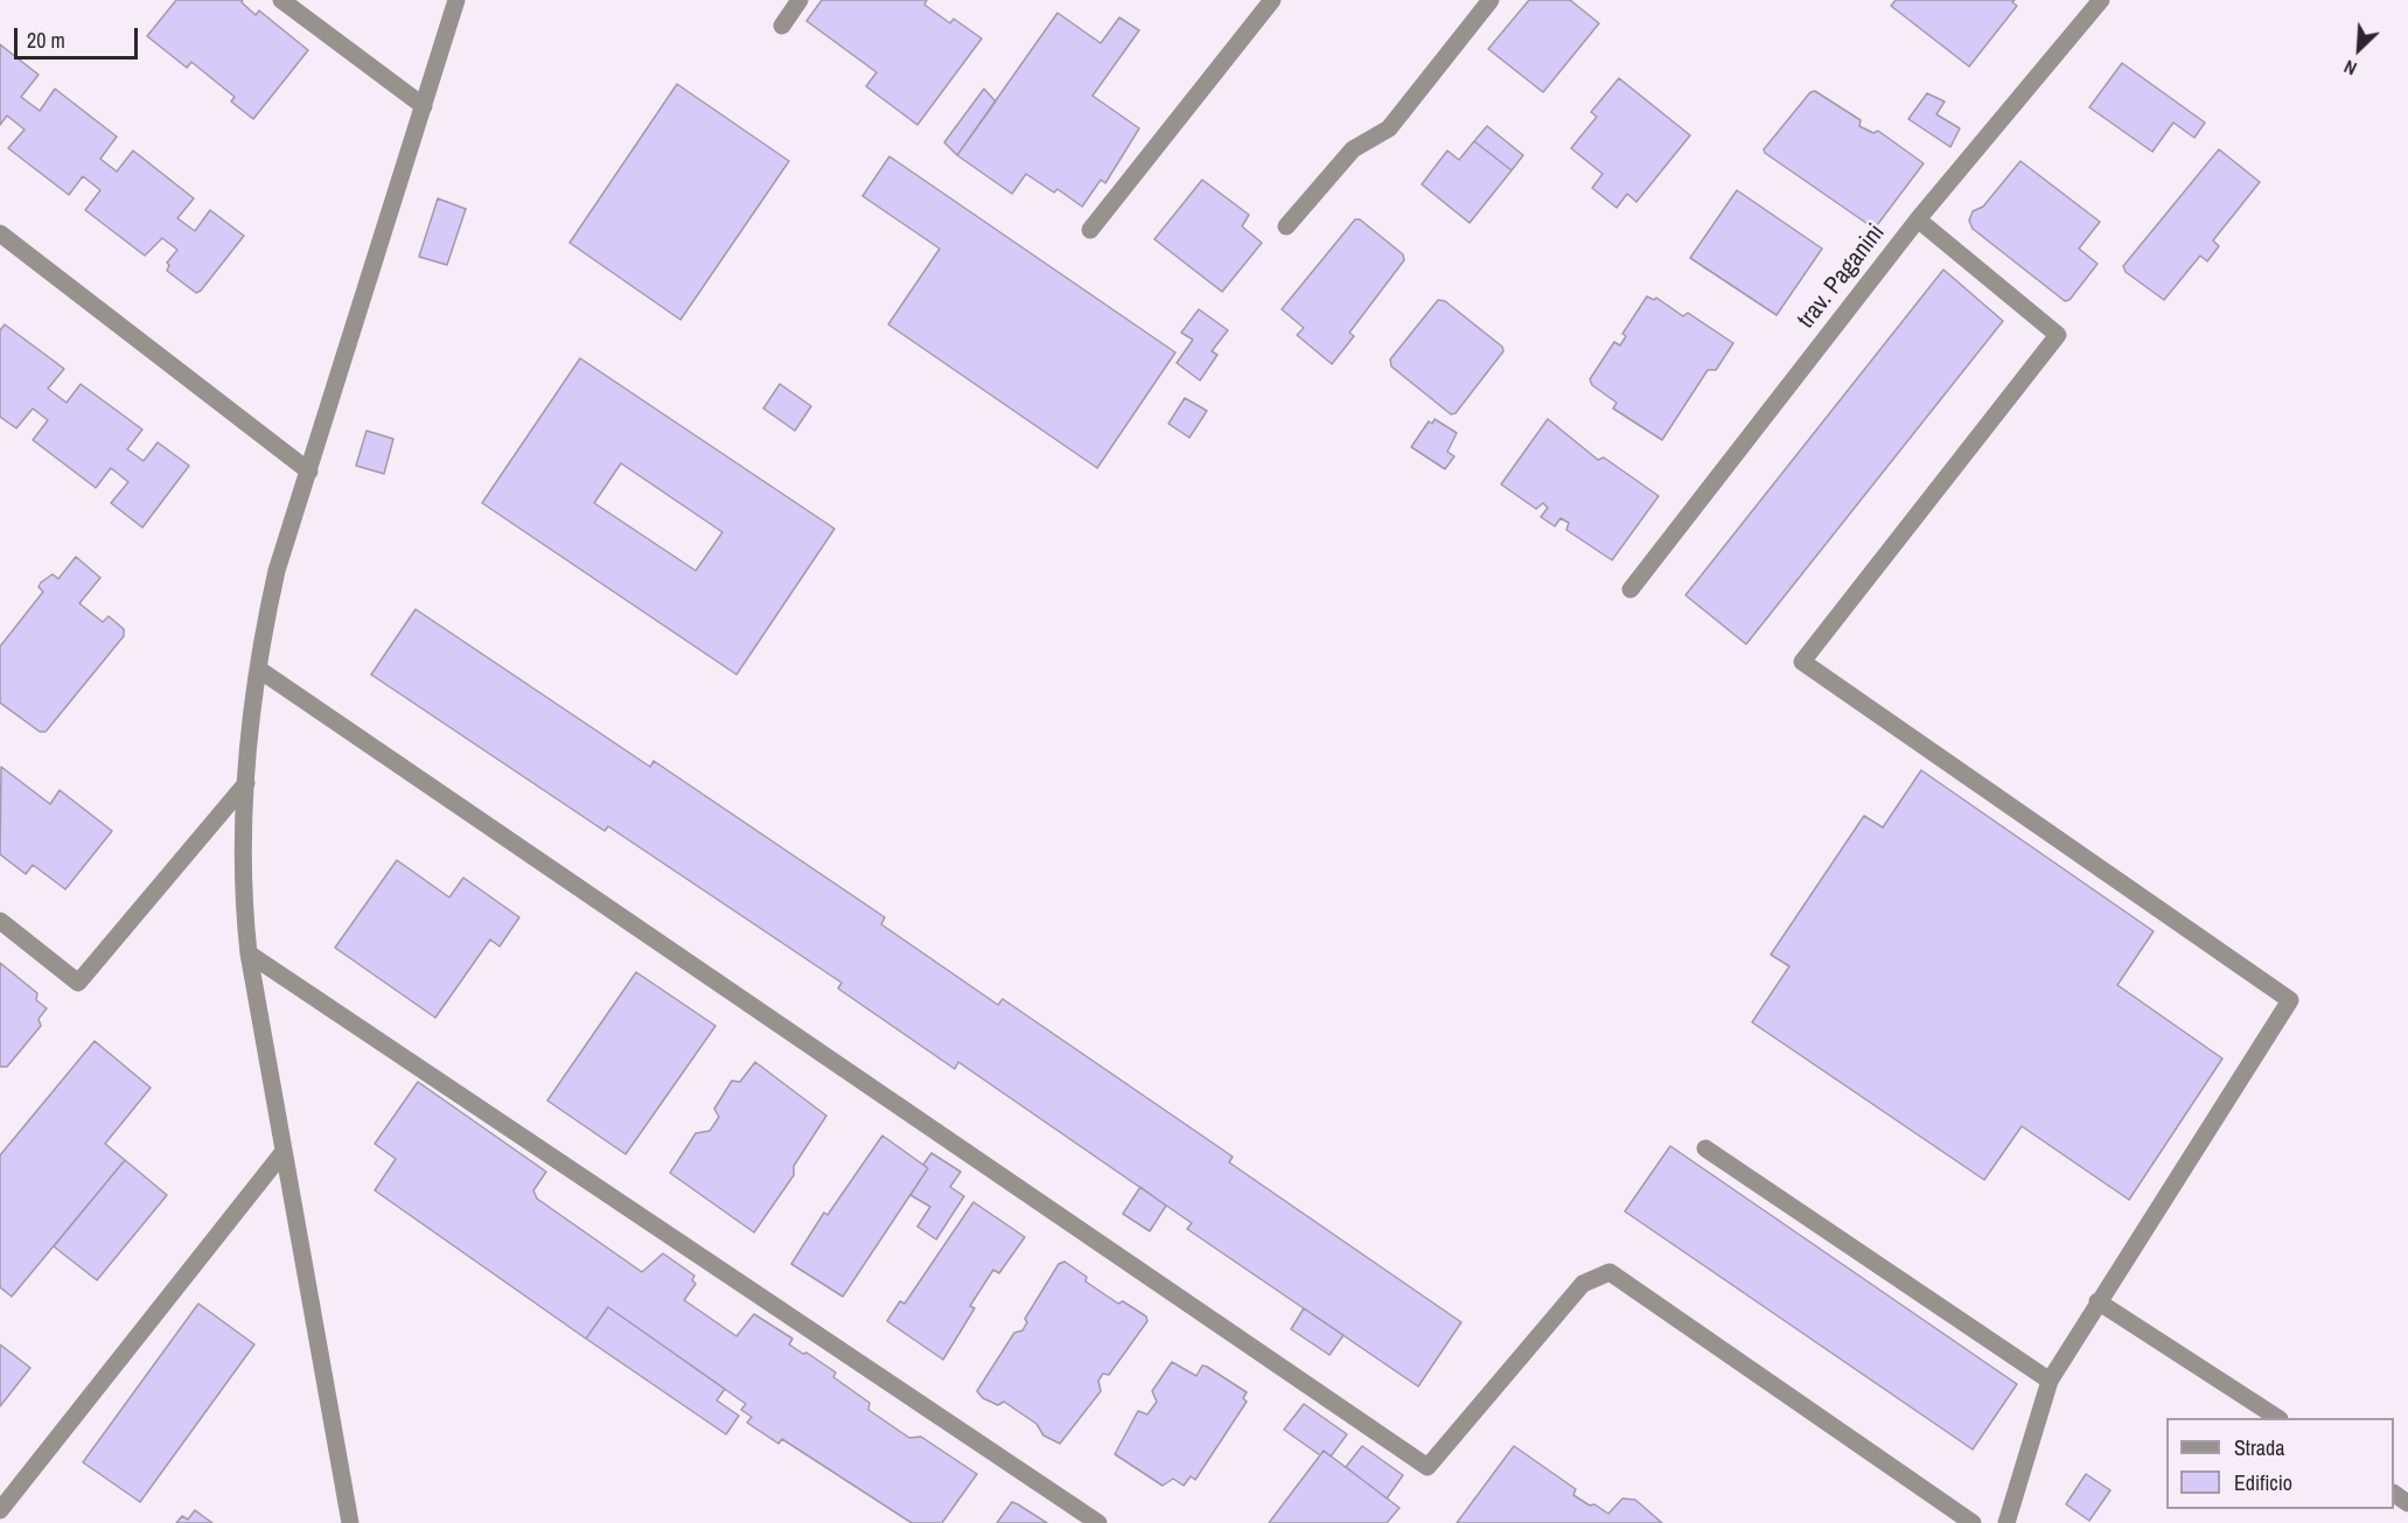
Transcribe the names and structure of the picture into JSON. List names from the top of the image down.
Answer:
{
  "streets": {
    "street": ["trav. Paganini"]
  },
  "legend": ["Strada", "Edificio"],
  "scale_bar": "20 m",
  "north": "bottom left"
}
